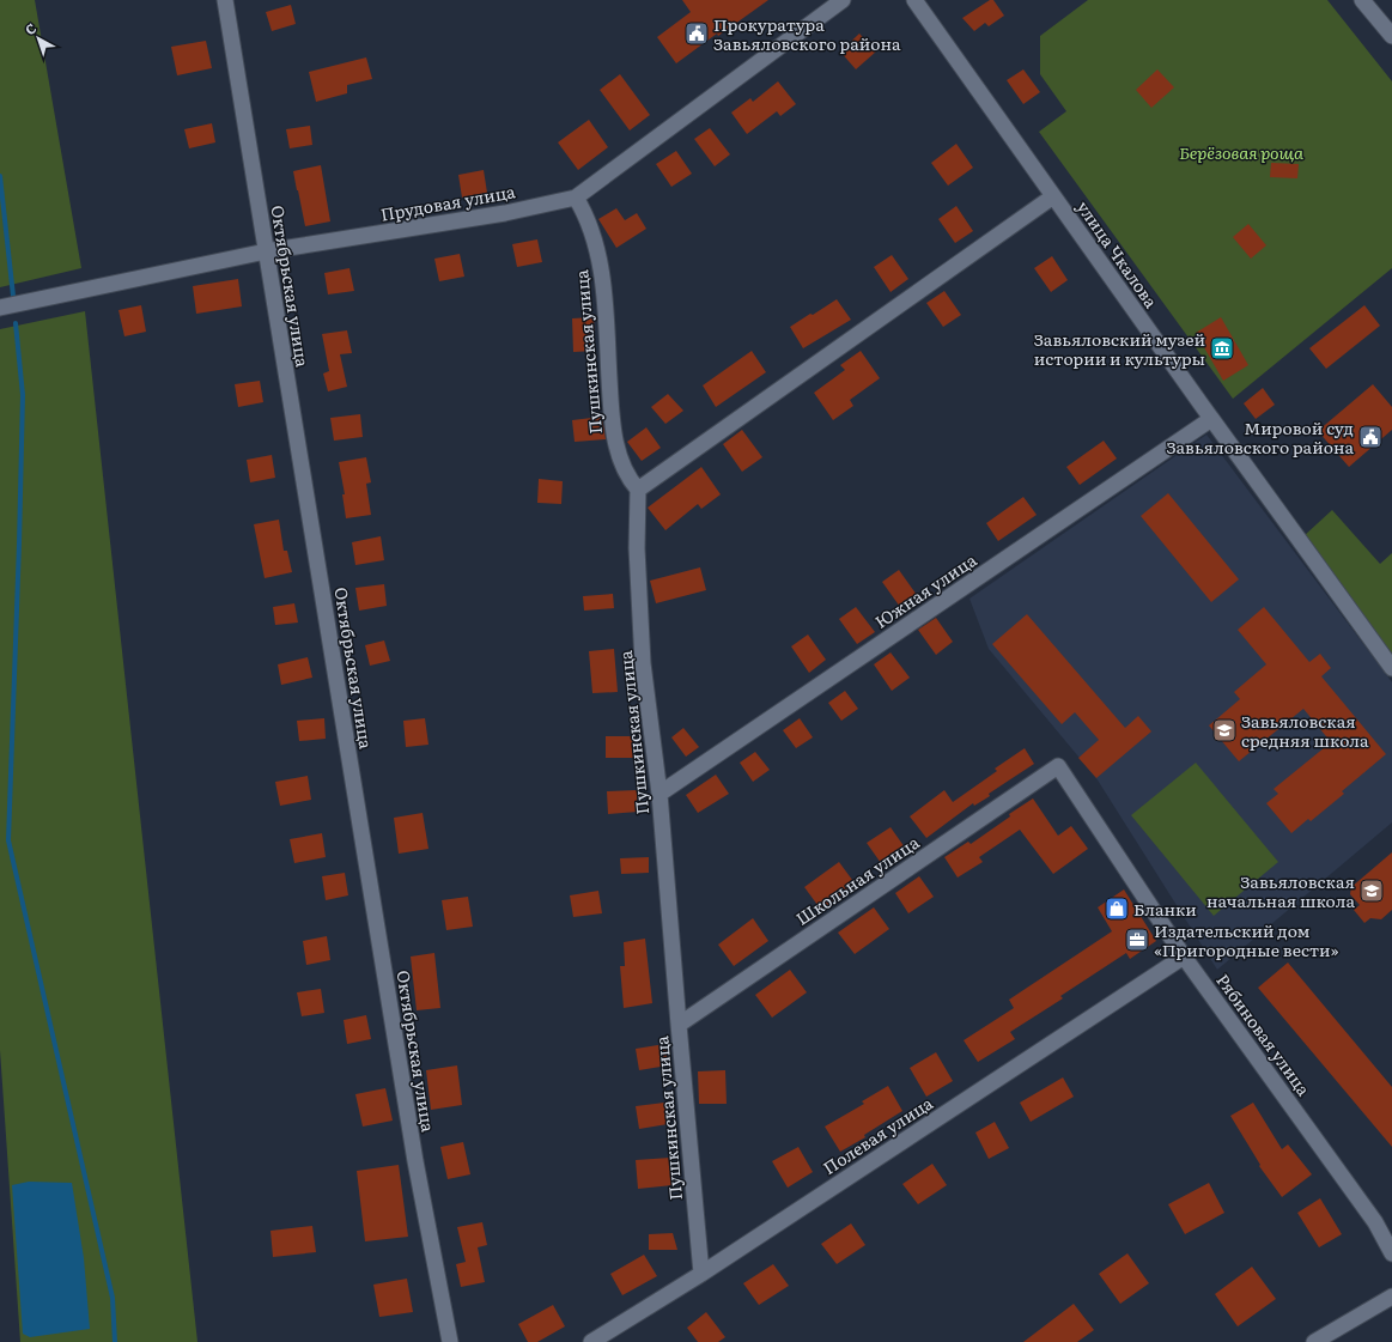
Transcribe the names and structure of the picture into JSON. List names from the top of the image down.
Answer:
{
  "streets": {
    "street": [
      "Прудовая улица",
      "улица Чкалова",
      "Октябрьская улица",
      "Пушкинская улица",
      "Южная улица",
      "Школьная улица",
      "Рябиновая улица",
      "Полевая улица"
    ]
  },
  "crossings": [
    ["Прудовая улица", "Октябрьская улица"],
    ["Прудовая улица", "Пушкинская улица"],
    ["улица Чкалова", "Южная улица"],
    ["Пушкинская улица", "Южная улица"],
    ["Пушкинская улица", "Школьная улица"],
    ["Пушкинская улица", "Полевая улица"],
    ["Школьная улица", "Рябиновая улица"],
    ["Рябиновая улица", "Полевая улица"]
  ],
  "parks": ["Берёзовая роща"],
  "places": {
    "public building": ["Прокуратура Завьяловского района", "Мировой суд Завьяловского района"],
    "museum": ["Завьяловский музей истории и культуры"],
    "school or university": ["Завьяловская средняя школа", "Завьяловская начальная школа"],
    "shop": ["Бланки"],
    "office": ["Издательский дом «Пригородные вести»"]
  },
  "north": "top left"
}
